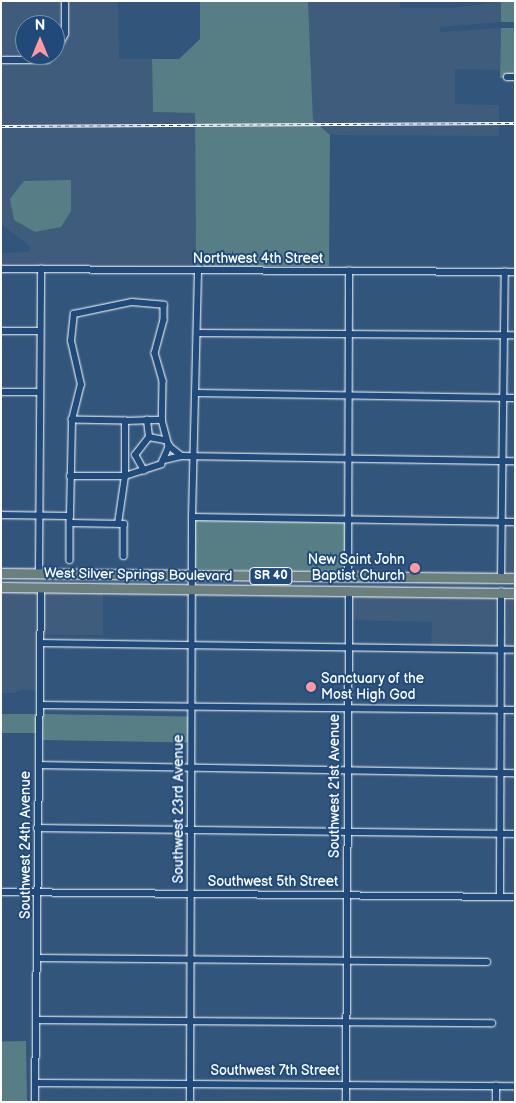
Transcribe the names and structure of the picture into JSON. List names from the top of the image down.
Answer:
{
  "streets": {
    "main road": ["West Silver Springs Boulevard", "SR 40"],
    "street": [
      "Northwest 4th Street",
      "Southwest 21st Avenue",
      "Southwest 23rd Avenue",
      "Southwest 24th Avenue",
      "Southwest 5th Street",
      "Southwest 7th Street"
    ]
  },
  "crossings": [
    ["Northwest 4th Street", "Southwest 23rd Avenue"],
    ["West Silver Springs Boulevard", "Southwest 21st Avenue"],
    ["West Silver Springs Boulevard", "Southwest 23rd Avenue"],
    ["West Silver Springs Boulevard", "Southwest 24th Avenue"],
    ["Southwest 21st Avenue", "Southwest 5th Street"],
    ["Southwest 21st Avenue", "Southwest 7th Street"],
    ["Southwest 23rd Avenue", "Southwest 5th Street"],
    ["Southwest 23rd Avenue", "Southwest 7th Street"],
    ["Southwest 24th Avenue", "Southwest 5th Street"],
    ["Southwest 24th Avenue", "Southwest 7th Street"]
  ],
  "places": ["New Saint John Baptist Church", "Sanctuary of the Most High God"],
  "north": "top"
}
